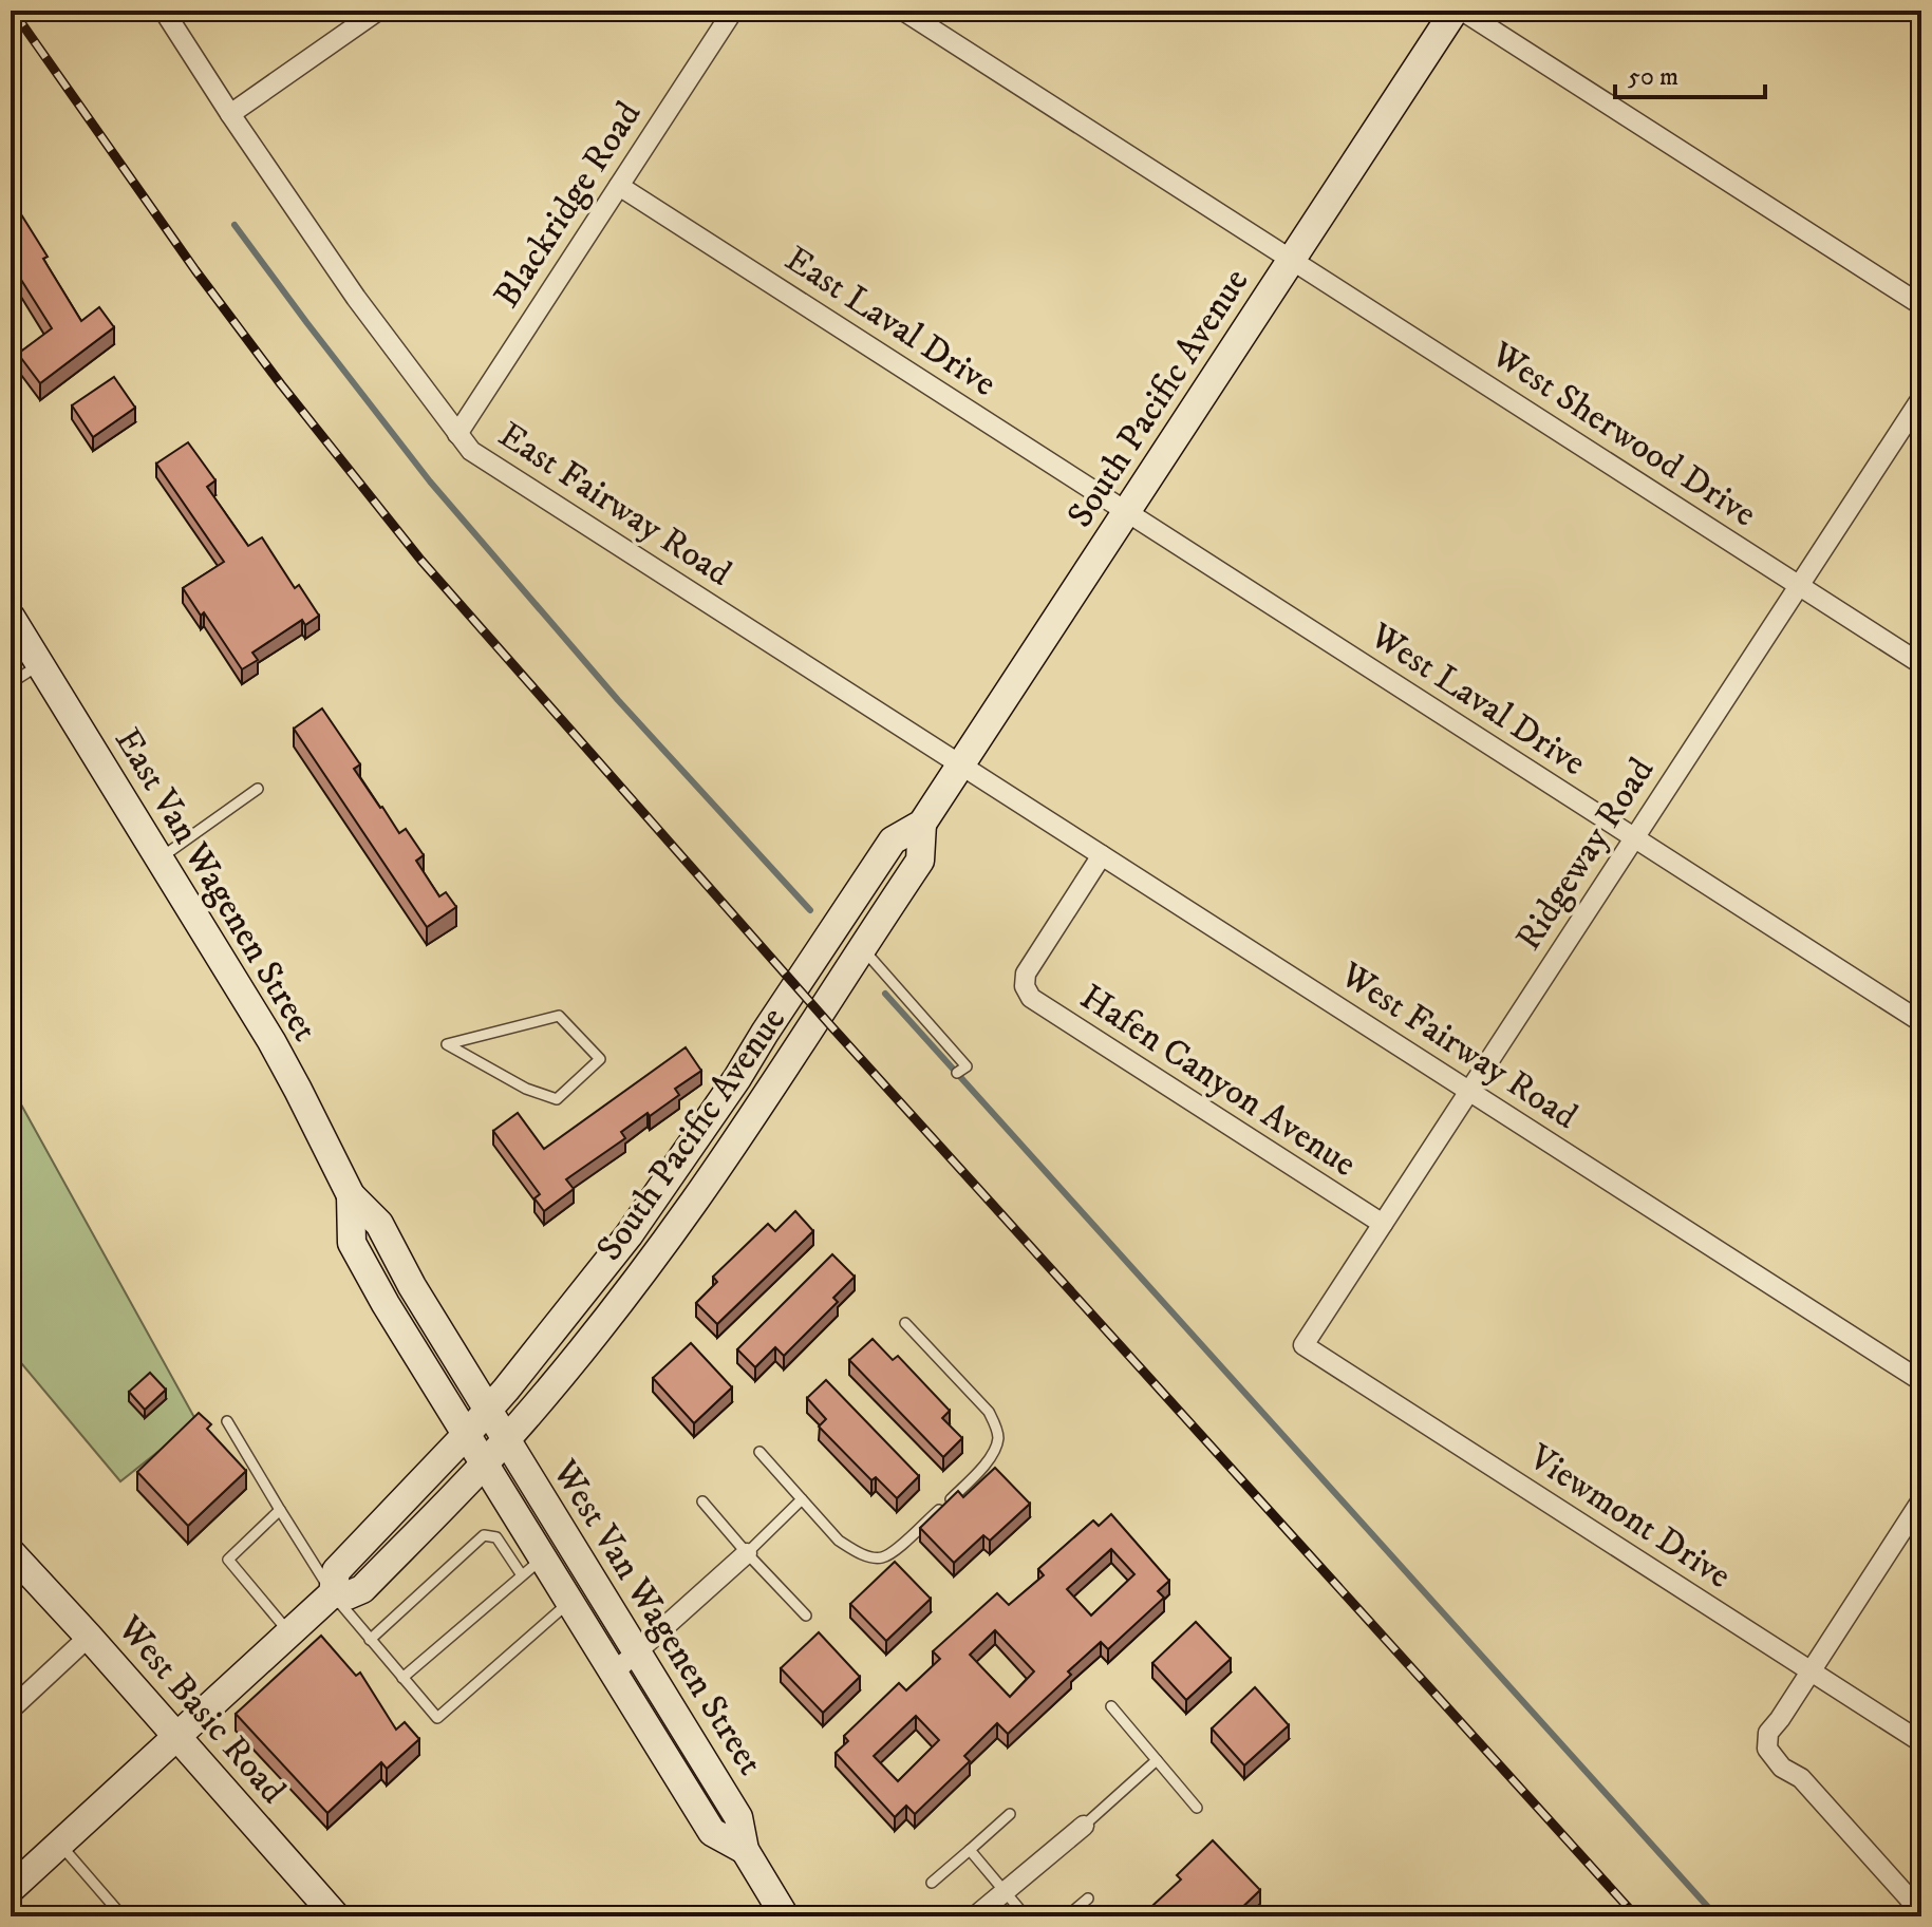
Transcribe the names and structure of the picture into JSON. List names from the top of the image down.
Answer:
{
  "streets": {
    "street": [
      "Blackridge Road",
      "East Laval Drive",
      "South Pacific Avenue",
      "West Sherwood Drive",
      "East Fairway Road",
      "West Laval Drive",
      "Ridgeway Road",
      "East Van Wagenen Street",
      "West Fairway Road",
      "Hafen Canyon Avenue",
      "Viewmont Drive",
      "West Van Wagenen Street",
      "West Basic Road"
    ]
  },
  "crossings": [
    ["Blackridge Road", "East Laval Drive"],
    ["Blackridge Road", "East Fairway Road"],
    ["East Laval Drive", "South Pacific Avenue"],
    ["East Laval Drive", "West Laval Drive"],
    ["South Pacific Avenue", "West Sherwood Drive"],
    ["South Pacific Avenue", "East Fairway Road"],
    ["South Pacific Avenue", "West Laval Drive"],
    ["South Pacific Avenue", "East Van Wagenen Street"],
    ["South Pacific Avenue", "West Fairway Road"],
    ["South Pacific Avenue", "West Van Wagenen Street"],
    ["West Sherwood Drive", "Ridgeway Road"],
    ["East Fairway Road", "West Fairway Road"],
    ["West Laval Drive", "Ridgeway Road"],
    ["Ridgeway Road", "West Fairway Road"],
    ["Ridgeway Road", "Hafen Canyon Avenue"],
    ["Ridgeway Road", "Viewmont Drive"],
    ["East Van Wagenen Street", "West Van Wagenen Street"],
    ["West Fairway Road", "Hafen Canyon Avenue"]
  ],
  "scale_bar": "50 m"
}
